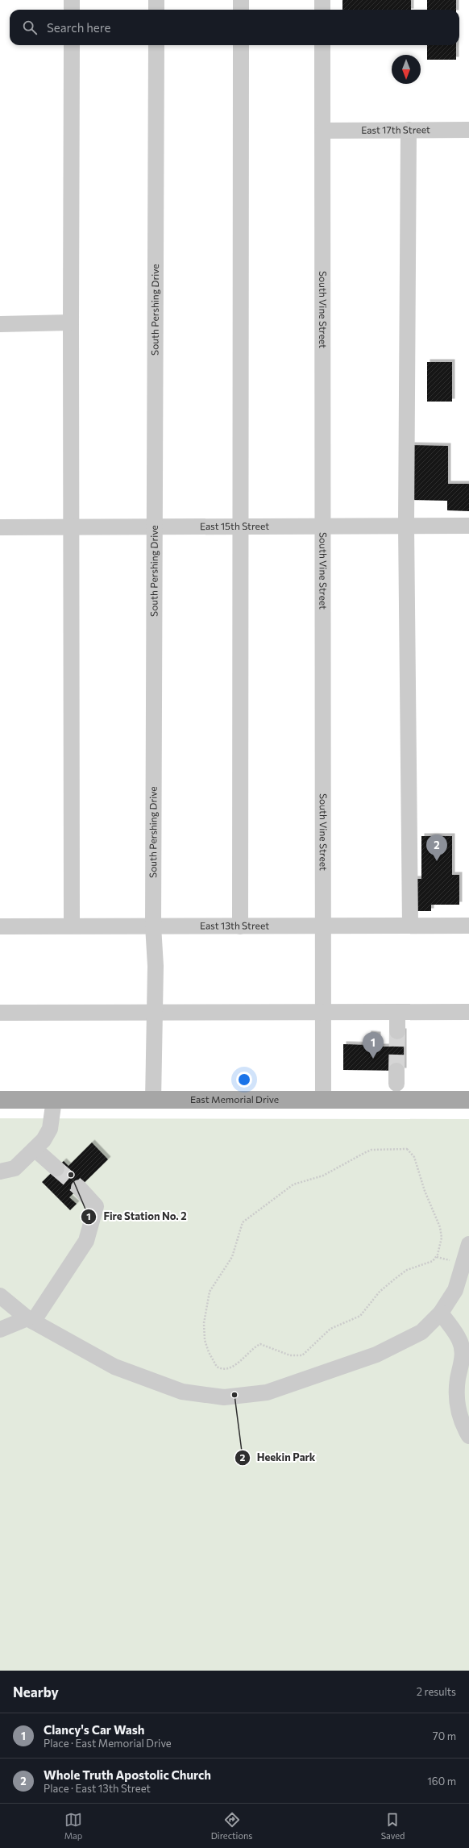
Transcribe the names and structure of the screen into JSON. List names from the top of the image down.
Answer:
{
  "streets": {
    "main road": ["East Memorial Drive"],
    "street": [
      "East 17th Street",
      "South Pershing Drive",
      "South Vine Street",
      "East 15th Street",
      "East 13th Street"
    ]
  },
  "crossings": [
    ["East 17th Street", "South Vine Street"],
    ["South Pershing Drive", "East 15th Street"],
    ["South Pershing Drive", "East 13th Street"],
    ["South Pershing Drive", "East Memorial Drive"],
    ["South Vine Street", "East 15th Street"],
    ["South Vine Street", "East 13th Street"],
    ["South Vine Street", "East Memorial Drive"]
  ],
  "places": ["Fire Station No. 2", "Heekin Park"],
  "north": "bottom",
  "page": {
    "search": "Search here",
    "pins": ["2", "1"],
    "heading": ["Nearby", "2 results"],
    "list": [
      {
        "mark": "1",
        "name": "Clancy's Car Wash",
        "note": "Place · East Memorial Drive",
        "value": "70 m"
      },
      {
        "mark": "2",
        "name": "Whole Truth Apostolic Church",
        "note": "Place · East 13th Street",
        "value": "160 m"
      }
    ],
    "nav": ["Map", "Directions", "Saved"]
  }
}
